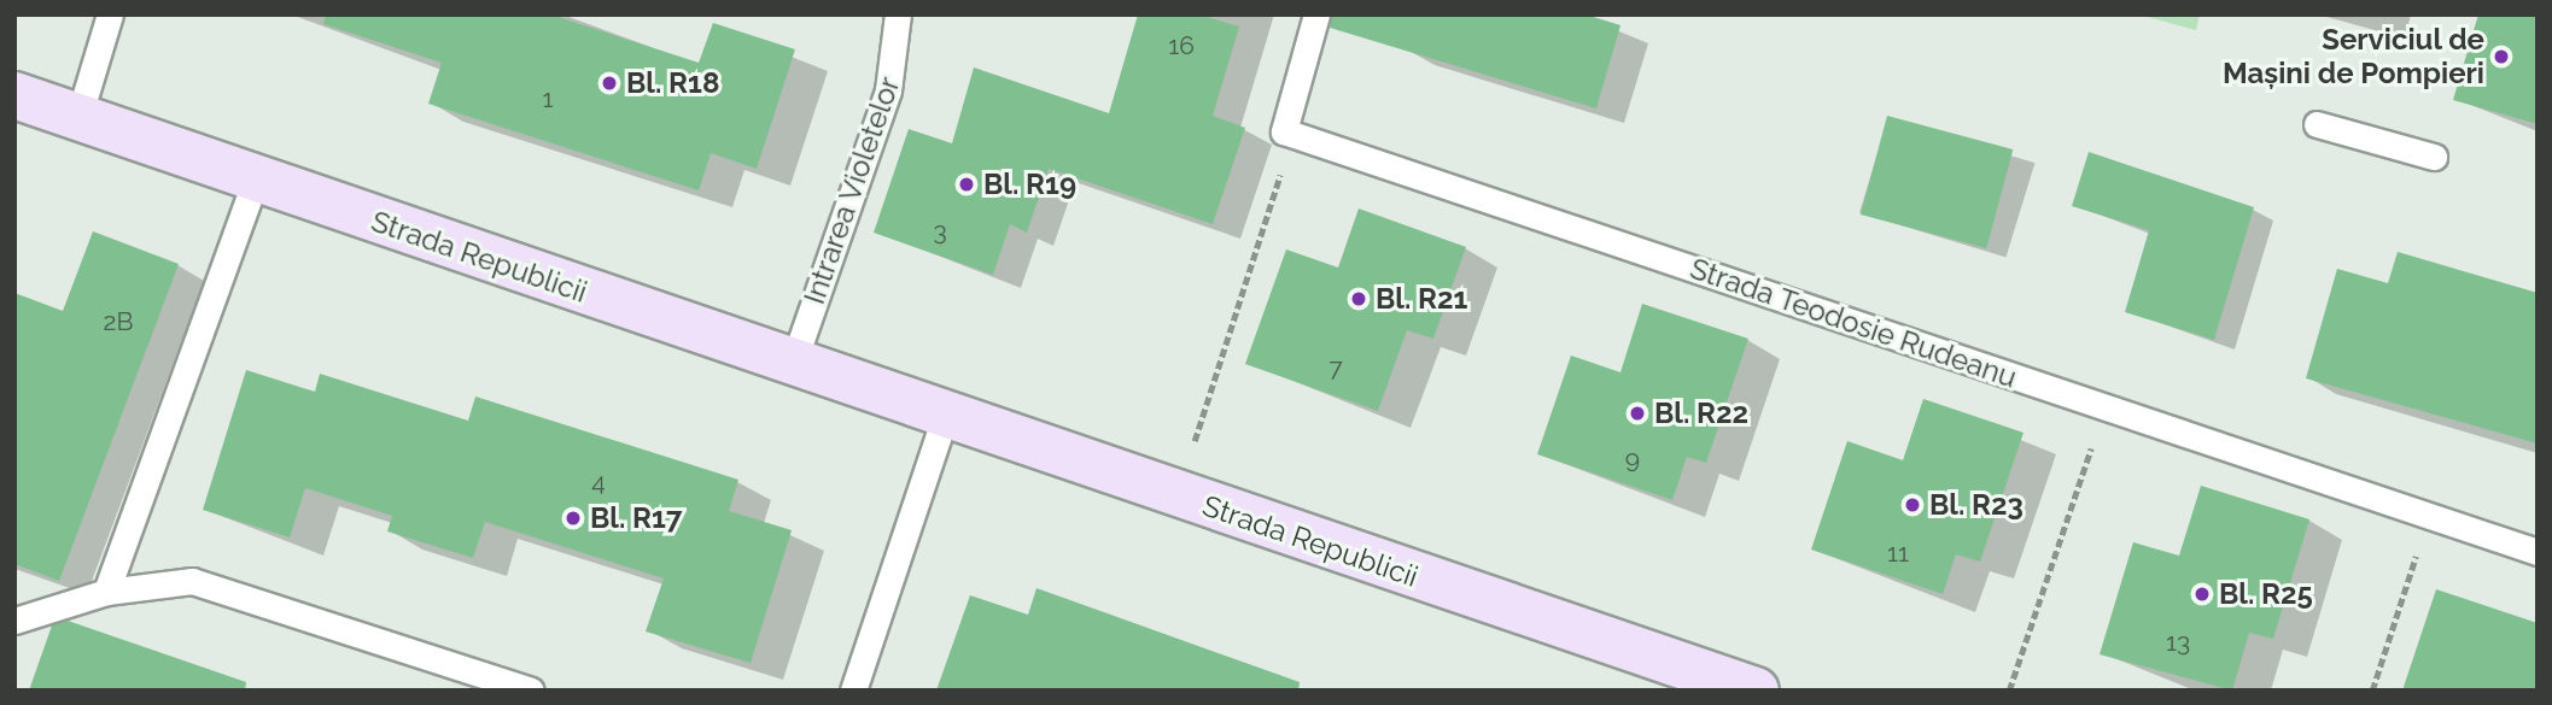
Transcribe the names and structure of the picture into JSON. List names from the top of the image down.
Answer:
{
  "streets": {
    "main road": ["Strada Republicii"],
    "lane": ["Intrarea Violetelor", "Strada Teodosie Rudeanu"]
  },
  "crossings": [
    ["Intrarea Violetelor", "Strada Republicii"]
  ],
  "places": [
    "Serviciul de Mașini de Pompieri",
    "Bl. R18",
    "Bl. R19",
    "Bl. R21",
    "Bl. R22",
    "Bl. R23",
    "Bl. R17",
    "Bl. R25"
  ],
  "house_numbers": [
    "16",
    "1",
    "3",
    "2B",
    "7",
    "9",
    "4",
    "11",
    "13"
  ]
}
